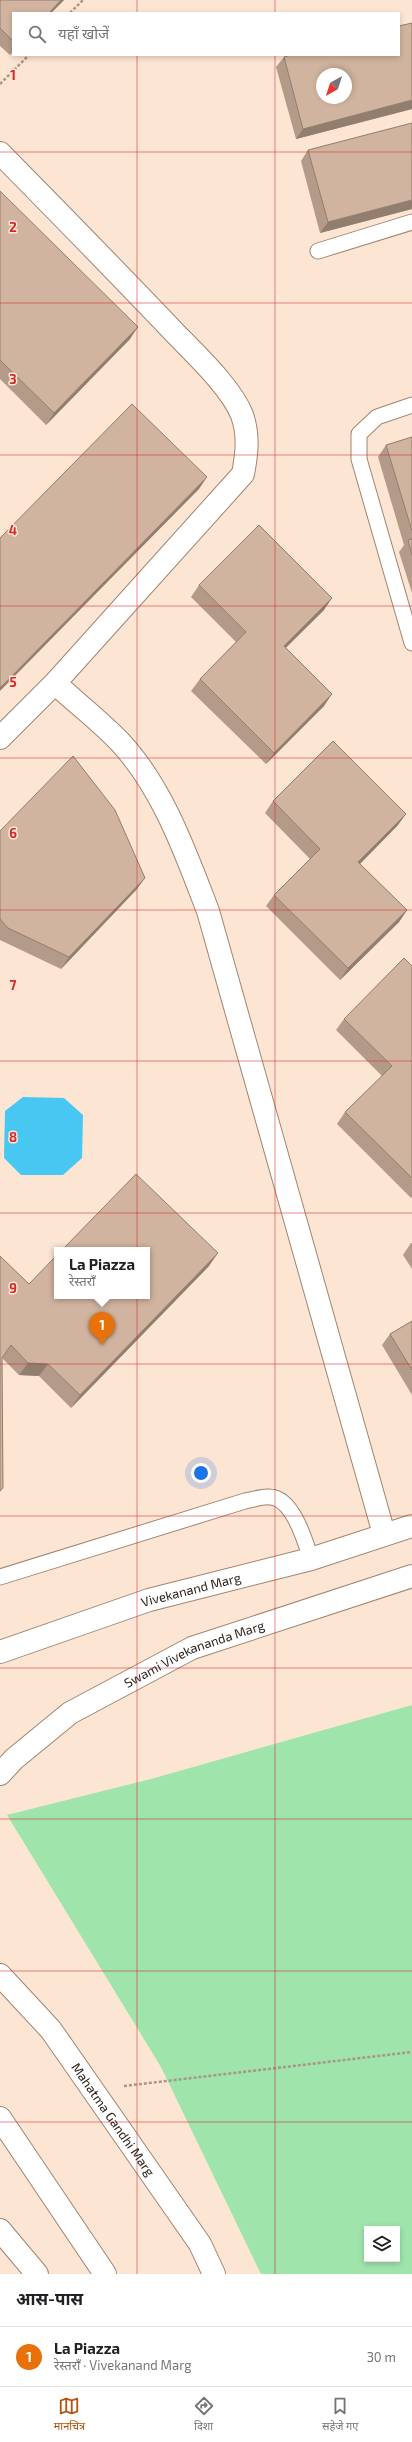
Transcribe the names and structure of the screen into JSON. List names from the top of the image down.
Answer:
{
  "streets": {
    "street": ["Vivekanand Marg", "Swami Vivekananda Marg", "Mahatma Gandhi Marg"]
  },
  "north": "bottom left",
  "page": {
    "search": "यहाँ खोजें",
    "popup": ["La Piazza", "रेस्तराँ"],
    "pins": "1",
    "heading": "आस-पास",
    "list": [
      {
        "mark": "1",
        "name": "La Piazza",
        "note": "रेस्तराँ · Vivekanand Marg",
        "value": "30 m"
      }
    ],
    "nav": ["मानचित्र", "दिशा", "सहेजे गए"]
  },
  "grid": {
    "rows": [
      "1",
      "2",
      "3",
      "4",
      "5",
      "6",
      "7",
      "8",
      "9"
    ]
  }
}
